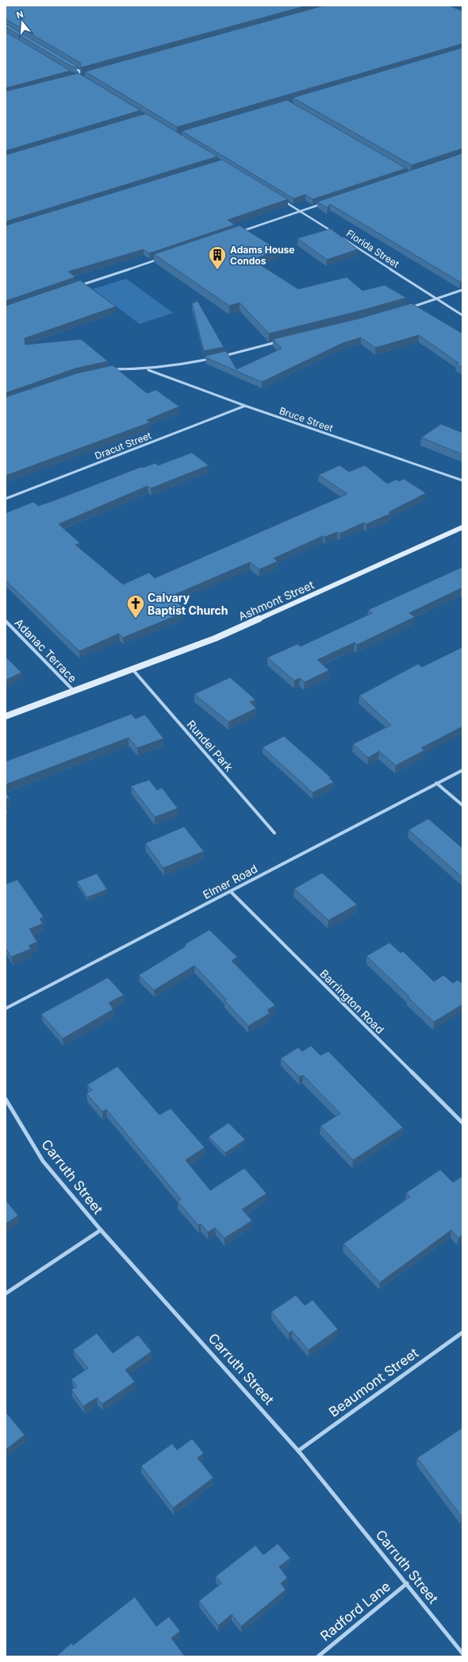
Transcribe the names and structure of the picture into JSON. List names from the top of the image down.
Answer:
{
  "streets": {
    "main road": ["Ashmont Street"],
    "street": [
      "Florida Street",
      "Bruce Street",
      "Dracut Street",
      "Adanac Terrace",
      "Rundel Park",
      "Elmer Road",
      "Barrington Road",
      "Carruth Street",
      "Beaumont Street",
      "Radford Lane"
    ]
  },
  "crossings": [
    ["Bruce Street", "Dracut Street"],
    ["Ashmont Street", "Adanac Terrace"],
    ["Ashmont Street", "Rundel Park"],
    ["Elmer Road", "Barrington Road"],
    ["Carruth Street", "Beaumont Street"],
    ["Carruth Street", "Radford Lane"]
  ],
  "places": {
    "building": ["Adams House Condos"],
    "church": ["Calvary Baptist Church"]
  },
  "north": "top"
}
